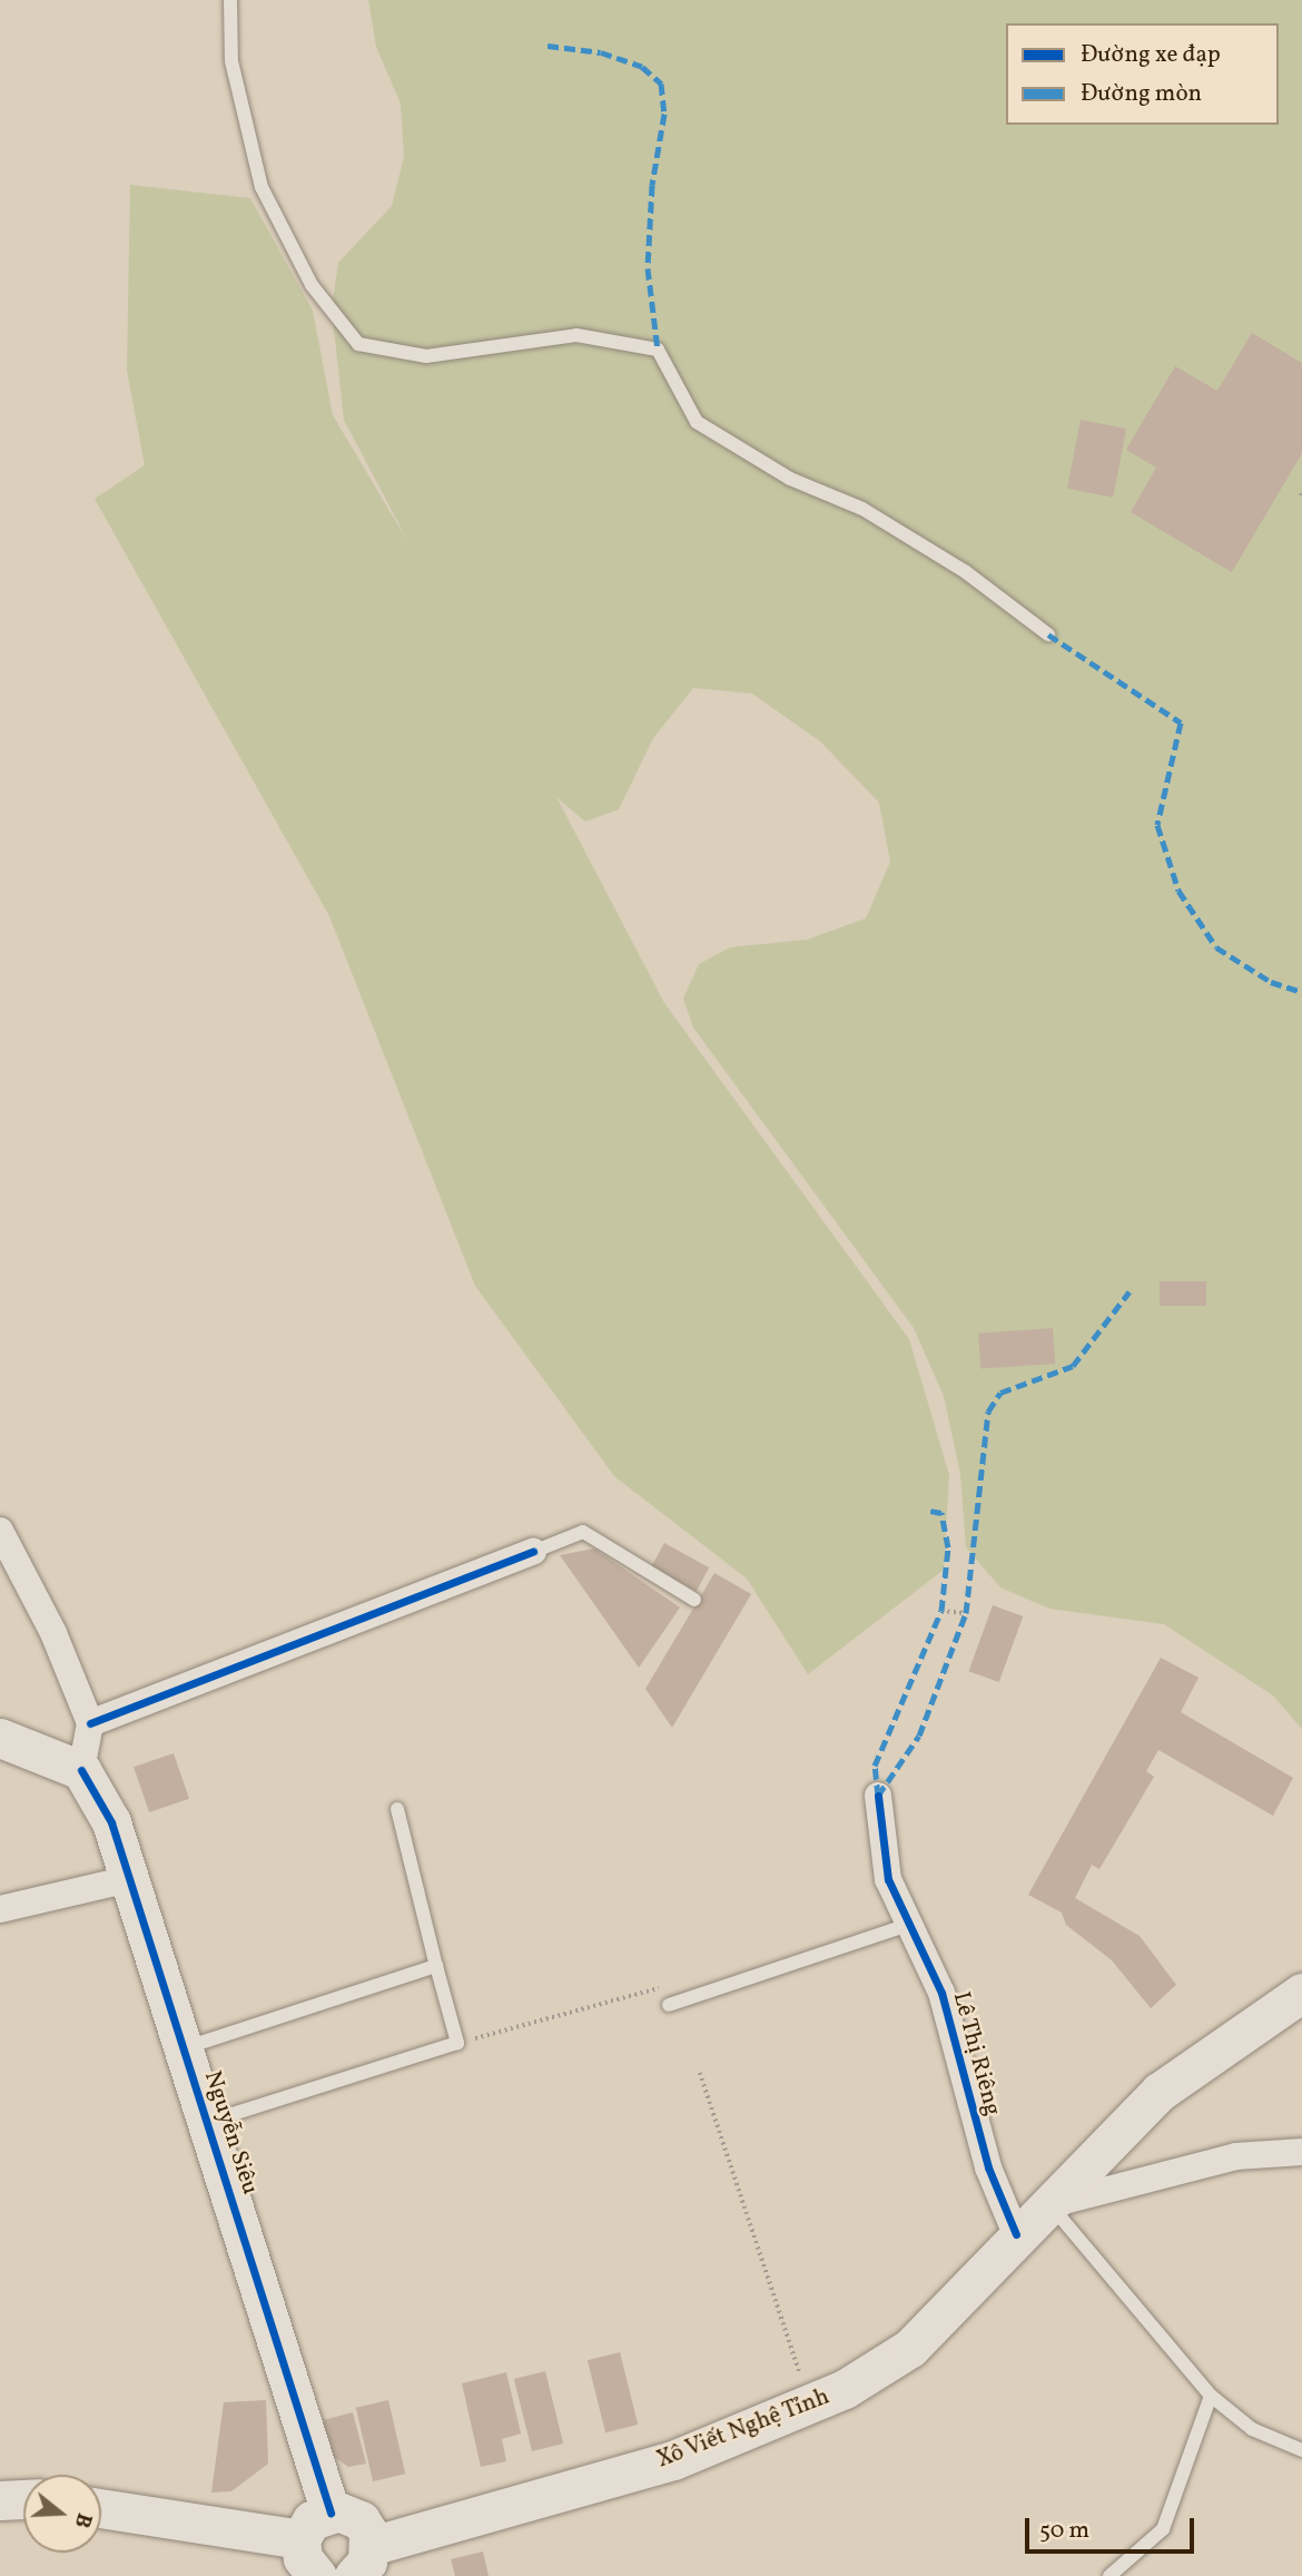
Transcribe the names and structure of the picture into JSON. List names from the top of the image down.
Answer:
{
  "streets": {
    "main road": ["Nguyễn Siêu", "Xô Viết Nghệ Tỉnh"],
    "street": ["Lê Thị Riêng"]
  },
  "crossings": [
    ["Lê Thị Riêng", "Xô Viết Nghệ Tỉnh"]
  ],
  "legend": ["Đường xe đạp", "Đường mòn"],
  "scale_bar": "50 m",
  "north": "right"
}
